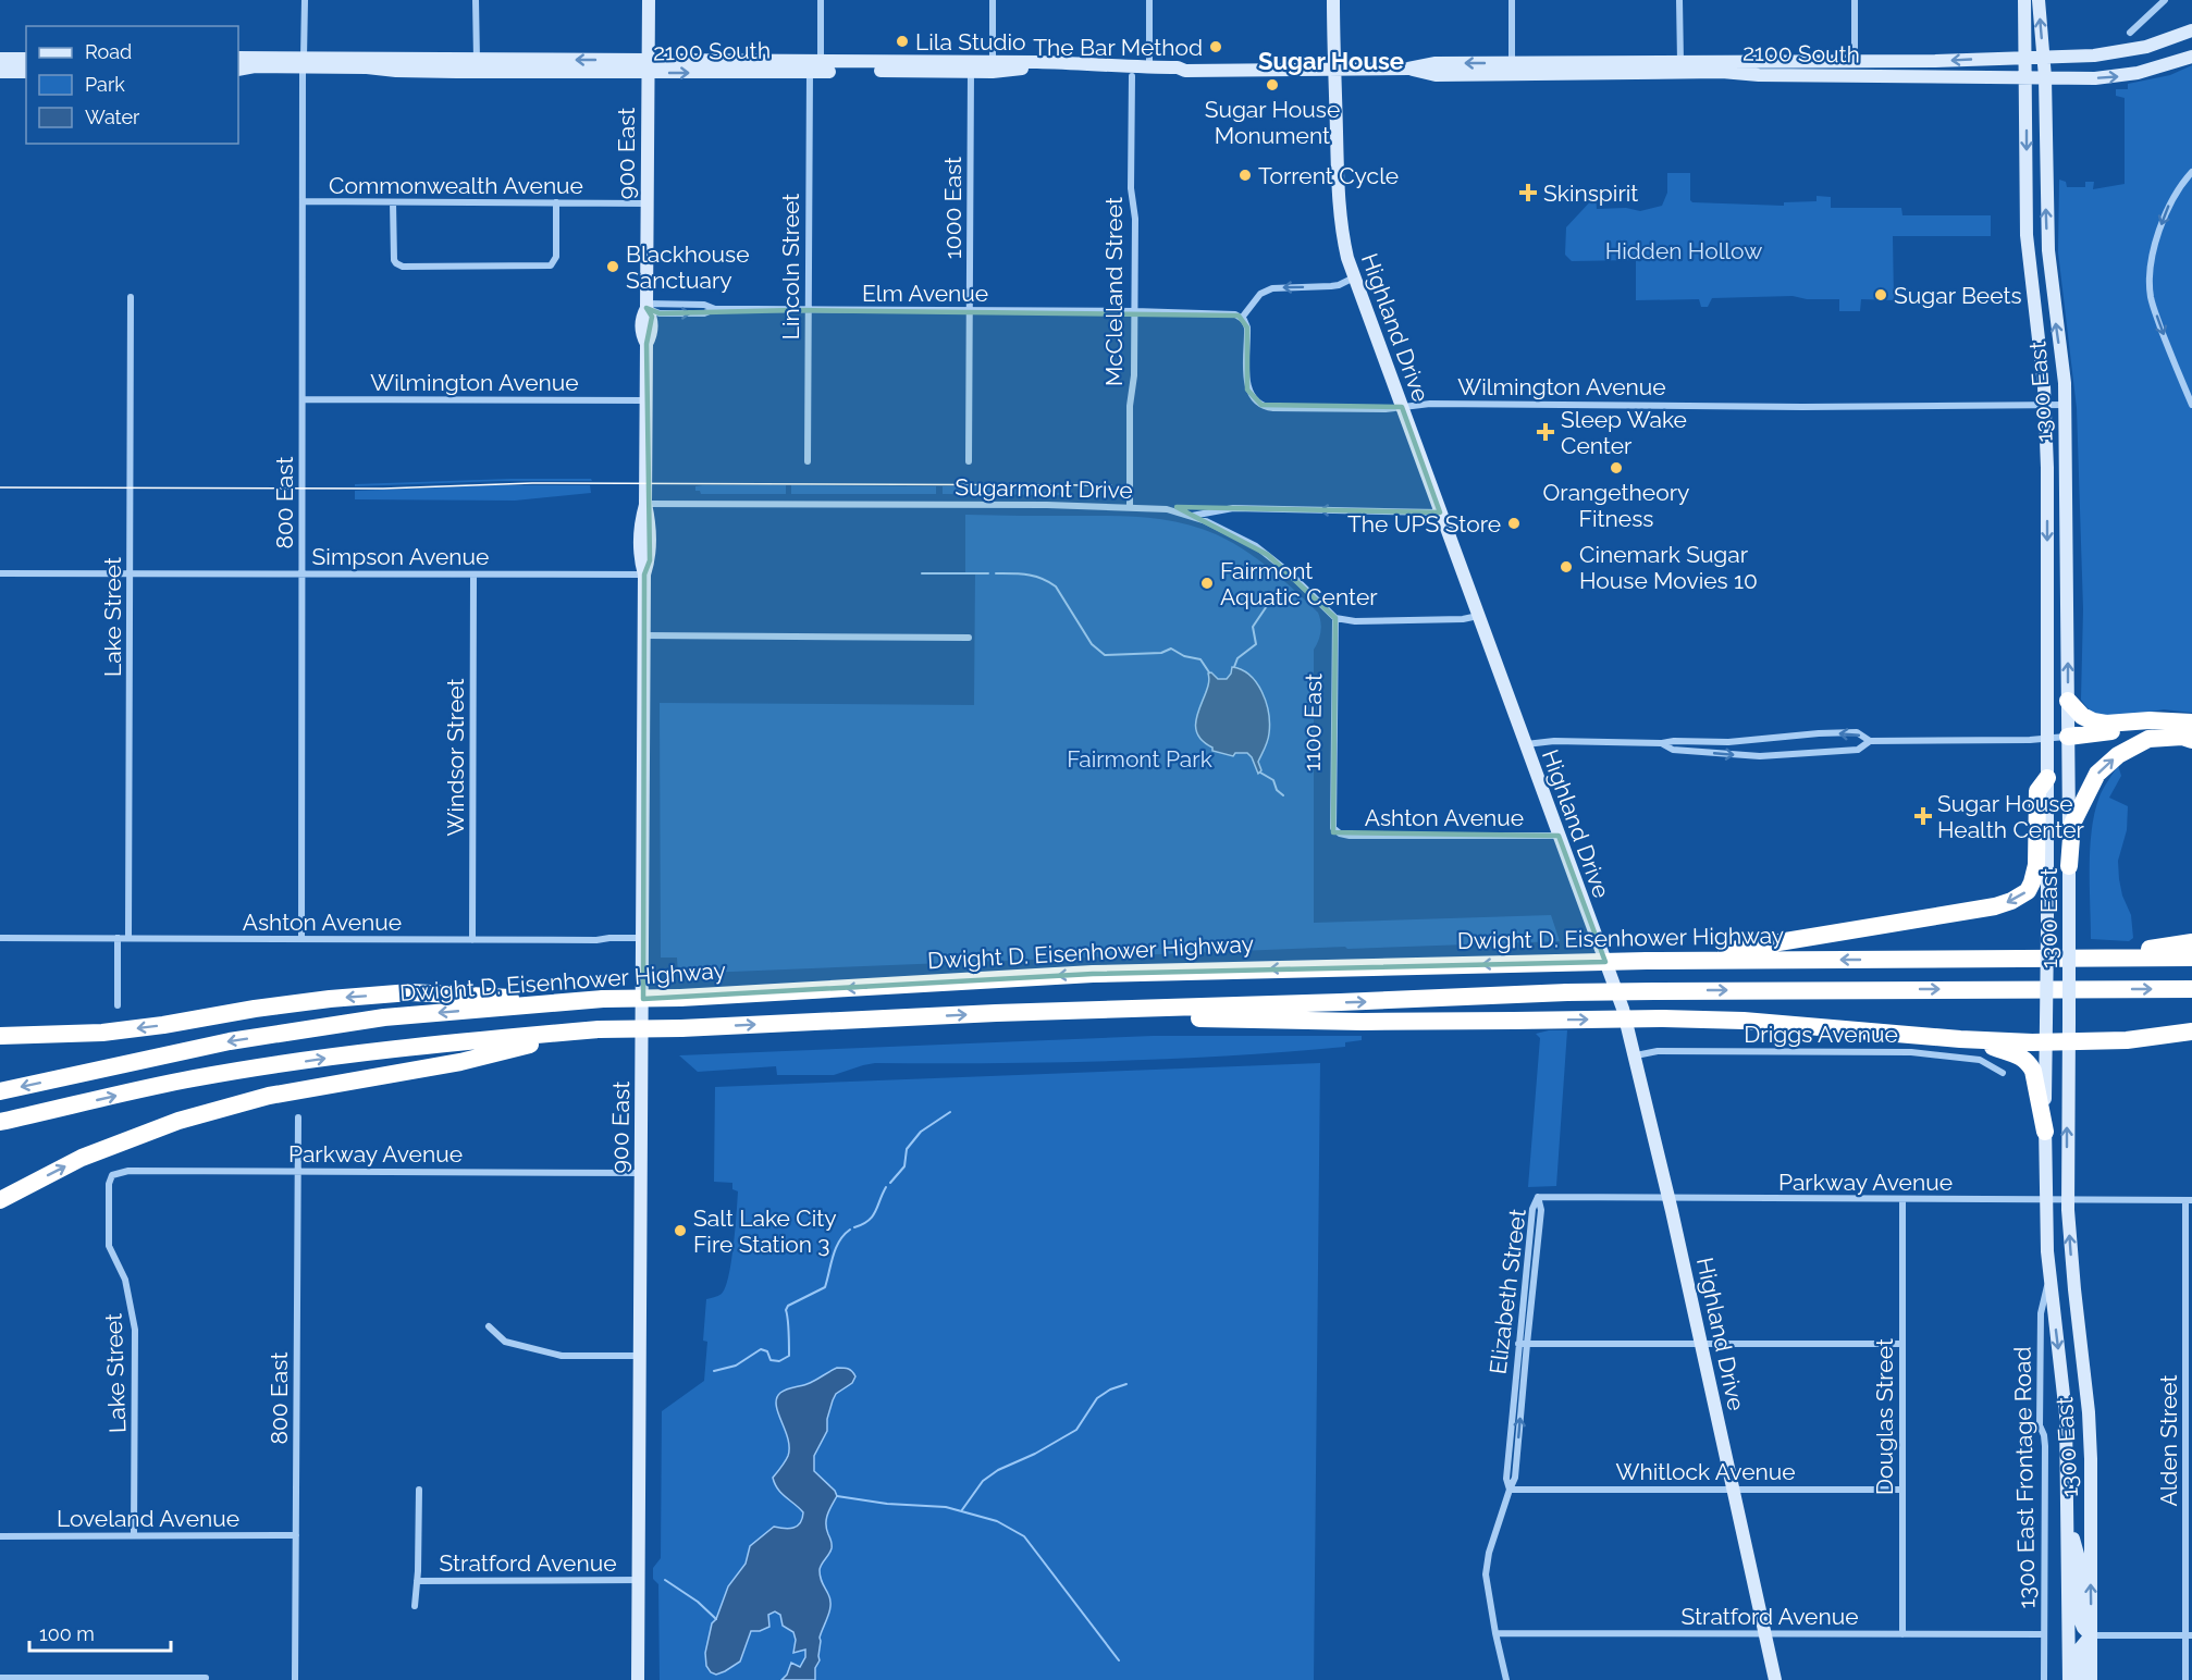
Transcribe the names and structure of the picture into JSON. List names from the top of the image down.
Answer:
{
  "streets": {
    "highway": ["Dwight D. Eisenhower Highway"],
    "main road": [
      "2100 South",
      "900 East",
      "Highland Drive",
      "1300 East"
    ],
    "street": [
      "Commonwealth Avenue",
      "1000 East",
      "Lincoln Street",
      "McClelland Street",
      "Elm Avenue",
      "Wilmington Avenue",
      "Sugarmont Drive",
      "800 East",
      "Simpson Avenue",
      "Lake Street",
      "1100 East",
      "Windsor Street",
      "Ashton Avenue",
      "Driggs Avenue",
      "Parkway Avenue",
      "Elizabeth Street",
      "Douglas Street",
      "Alden Street",
      "Whitlock Avenue",
      "1300 East Frontage Road",
      "Loveland Avenue",
      "Stratford Avenue"
    ]
  },
  "crossings": [
    ["2100 South", "900 East"],
    ["2100 South", "1000 East"],
    ["2100 South", "Lincoln Street"],
    ["2100 South", "McClelland Street"],
    ["2100 South", "Highland Drive"],
    ["2100 South", "1300 East"],
    ["2100 South", "800 East"],
    ["900 East", "Commonwealth Avenue"],
    ["900 East", "Elm Avenue"],
    ["900 East", "Wilmington Avenue"],
    ["900 East", "Sugarmont Drive"],
    ["900 East", "Simpson Avenue"],
    ["900 East", "Ashton Avenue"],
    ["900 East", "Parkway Avenue"],
    ["900 East", "Stratford Avenue"],
    ["Commonwealth Avenue", "800 East"],
    ["1000 East", "Elm Avenue"],
    ["Lincoln Street", "Elm Avenue"],
    ["McClelland Street", "Elm Avenue"],
    ["McClelland Street", "Sugarmont Drive"],
    ["Highland Drive", "Wilmington Avenue"],
    ["Highland Drive", "Sugarmont Drive"],
    ["Highland Drive", "Ashton Avenue"],
    ["Highland Drive", "Driggs Avenue"],
    ["Highland Drive", "Parkway Avenue"],
    ["Highland Drive", "Whitlock Avenue"],
    ["Highland Drive", "Stratford Avenue"],
    ["Wilmington Avenue", "1300 East"],
    ["Wilmington Avenue", "800 East"],
    ["1300 East", "Parkway Avenue"],
    ["1300 East", "1300 East Frontage Road"],
    ["800 East", "Simpson Avenue"],
    ["800 East", "Ashton Avenue"],
    ["800 East", "Parkway Avenue"],
    ["800 East", "Loveland Avenue"],
    ["Simpson Avenue", "Lake Street"],
    ["Simpson Avenue", "Windsor Street"],
    ["Lake Street", "Ashton Avenue"],
    ["Lake Street", "Parkway Avenue"],
    ["Lake Street", "Loveland Avenue"],
    ["1100 East", "Ashton Avenue"],
    ["Windsor Street", "Ashton Avenue"],
    ["Parkway Avenue", "Elizabeth Street"],
    ["Parkway Avenue", "Douglas Street"],
    ["Parkway Avenue", "Alden Street"],
    ["Elizabeth Street", "Whitlock Avenue"],
    ["Elizabeth Street", "Stratford Avenue"],
    ["Douglas Street", "Whitlock Avenue"],
    ["Douglas Street", "Stratford Avenue"],
    ["1300 East Frontage Road", "Stratford Avenue"]
  ],
  "districts": ["Sugar House"],
  "parks": ["Hidden Hollow", "Fairmont Park"],
  "places": {
    "other": [
      "Lila Studio",
      "The Bar Method",
      "Sugar House Monument",
      "Torrent Cycle",
      "Blackhouse Sanctuary",
      "Sugar Beets",
      "Orangetheory Fitness",
      "The UPS Store",
      "Cinemark Sugar House Movies 10",
      "Fairmont Aquatic Center",
      "Salt Lake City Fire Station 3"
    ],
    "health": ["Skinspirit", "Sleep Wake Center", "Sugar House Health Center"]
  },
  "legend": ["Road", "Park", "Water"],
  "scale_bar": "100 m"
}
